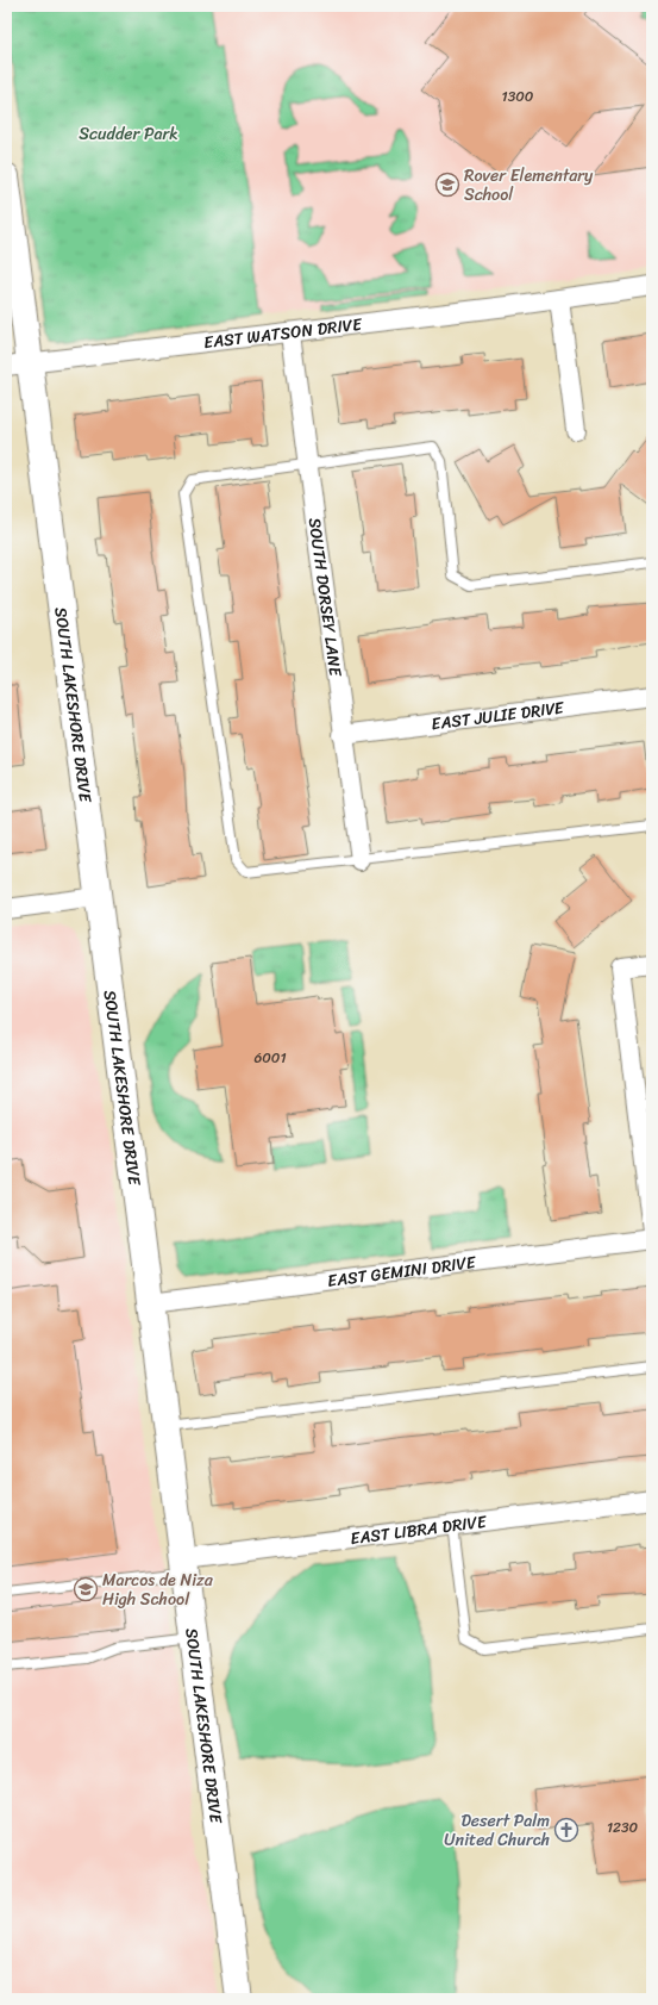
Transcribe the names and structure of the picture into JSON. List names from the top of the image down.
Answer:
{
  "streets": {
    "street": [
      "EAST WATSON DRIVE",
      "SOUTH DORSEY LANE",
      "SOUTH LAKESHORE DRIVE",
      "EAST JULIE DRIVE",
      "EAST GEMINI DRIVE",
      "EAST LIBRA DRIVE"
    ]
  },
  "crossings": [
    ["EAST WATSON DRIVE", "SOUTH DORSEY LANE"],
    ["EAST WATSON DRIVE", "SOUTH LAKESHORE DRIVE"],
    ["SOUTH DORSEY LANE", "EAST JULIE DRIVE"],
    ["SOUTH LAKESHORE DRIVE", "EAST GEMINI DRIVE"],
    ["SOUTH LAKESHORE DRIVE", "EAST LIBRA DRIVE"]
  ],
  "parks": ["Scudder Park"],
  "places": {
    "school or university": ["Rover Elementary School", "Marcos de Niza High School"],
    "church": ["Desert Palm United Church"]
  },
  "house_numbers": ["1300", "6001", "1230"]
}
